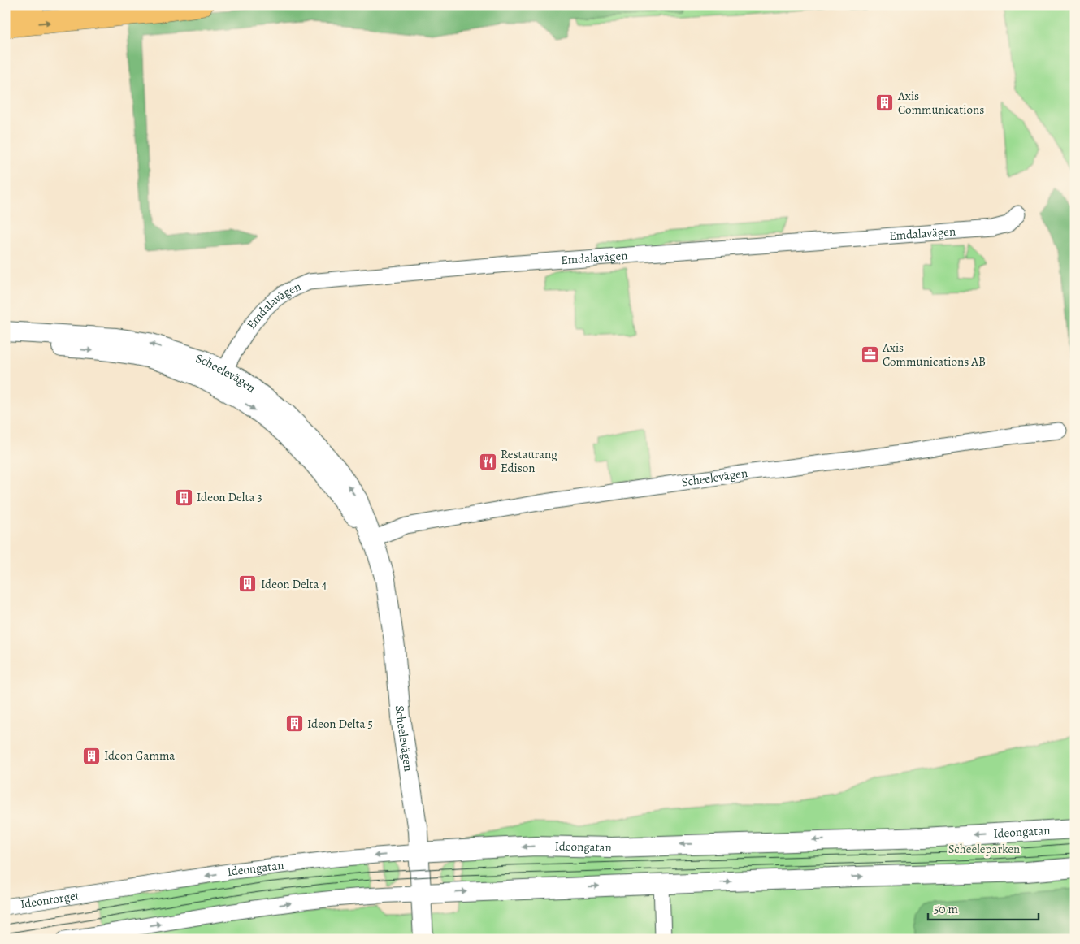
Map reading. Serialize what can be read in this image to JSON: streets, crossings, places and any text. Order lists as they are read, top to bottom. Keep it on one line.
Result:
{"streets":{"street":["Emdalavägen","Scheelevägen","Ideongatan","Ideontorget"]},"crossings":[["Emdalavägen","Scheelevägen"],["Scheelevägen","Ideongatan"],["Ideongatan","Ideontorget"]],"parks":["Scheeleparken"],"places":{"building":["Axis Communications","Ideon Delta 3","Ideon Delta 4","Ideon Delta 5","Ideon Gamma"],"office":["Axis Communications AB"],"restaurant":["Restaurang Edison"]},"scale_bar":"50 m"}
